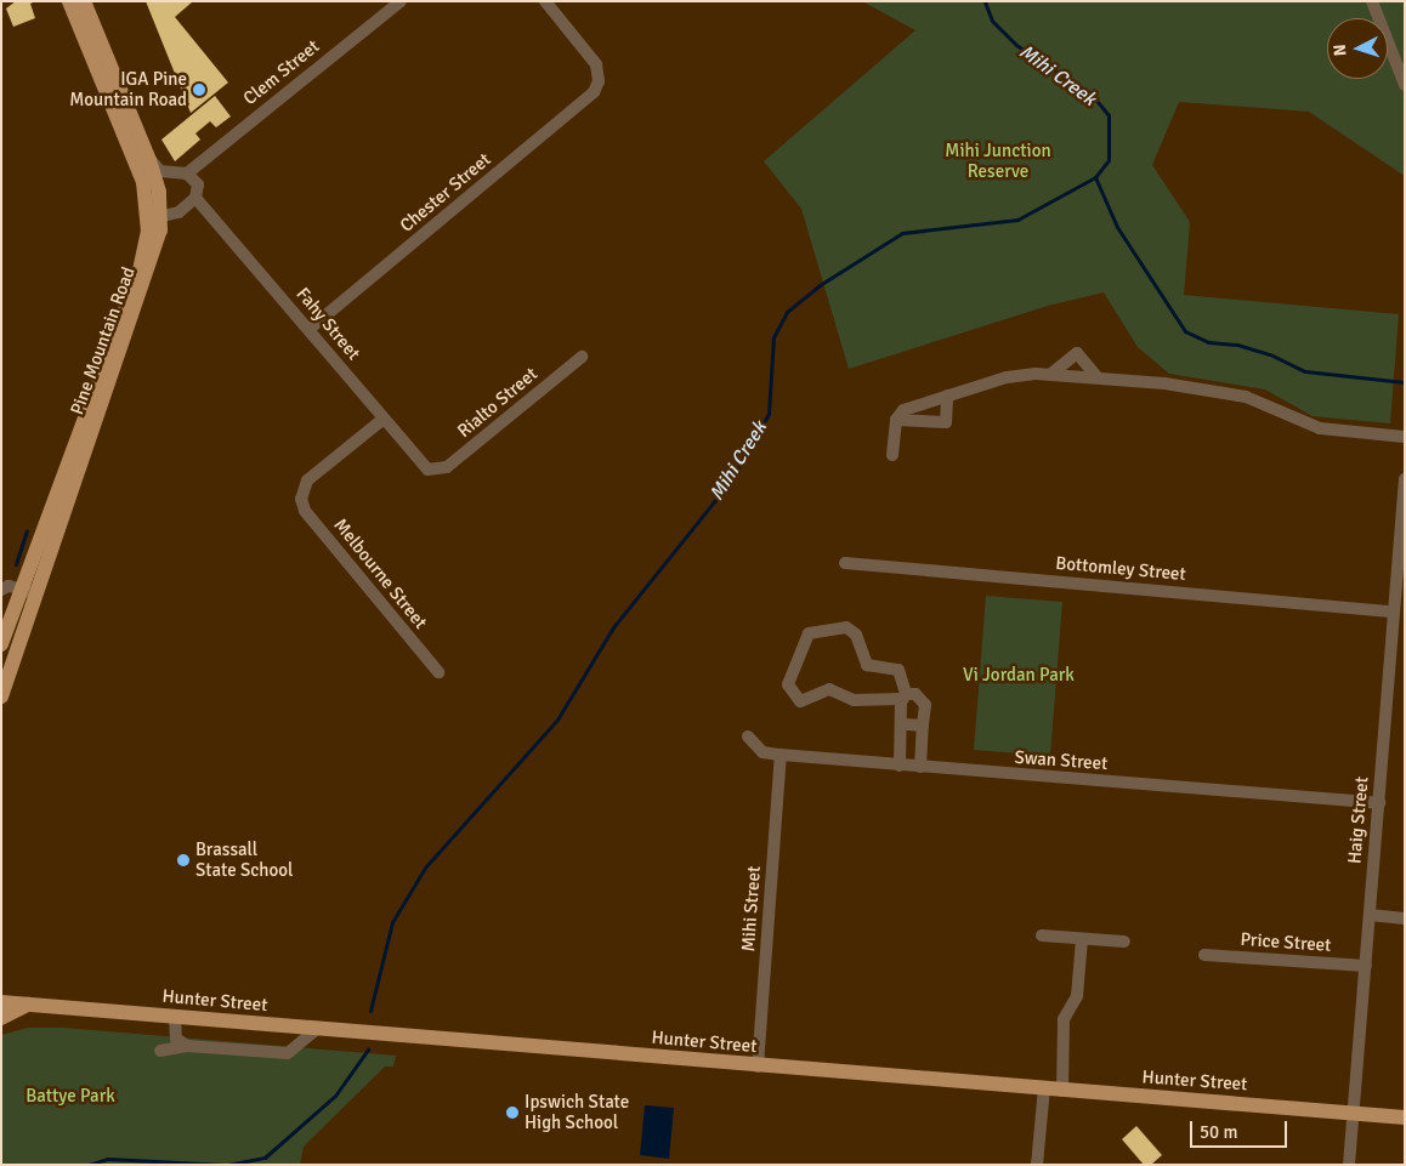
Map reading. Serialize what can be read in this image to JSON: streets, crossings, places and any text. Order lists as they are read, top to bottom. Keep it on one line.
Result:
{"streets":{"main road":["Pine Mountain Road","Hunter Street"],"street":["Clem Street","Chester Street","Fahy Street","Rialto Street","Bottomley Street","Melbourne Street","Swan Street","Haig Street","Mihi Street","Price Street"]},"crossings":[["Chester Street","Fahy Street"],["Fahy Street","Rialto Street"],["Fahy Street","Melbourne Street"],["Bottomley Street","Haig Street"],["Swan Street","Haig Street"],["Swan Street","Mihi Street"],["Haig Street","Price Street"],["Haig Street","Hunter Street"],["Mihi Street","Hunter Street"]],"water":["Mihi Creek"],"parks":["Mihi Junction Reserve","Vi Jordan Park","Battye Park"],"places":["IGA Pine Mountain Road","Brassall State School","Ipswich State High School"],"scale_bar":"50 m","north":"left"}
